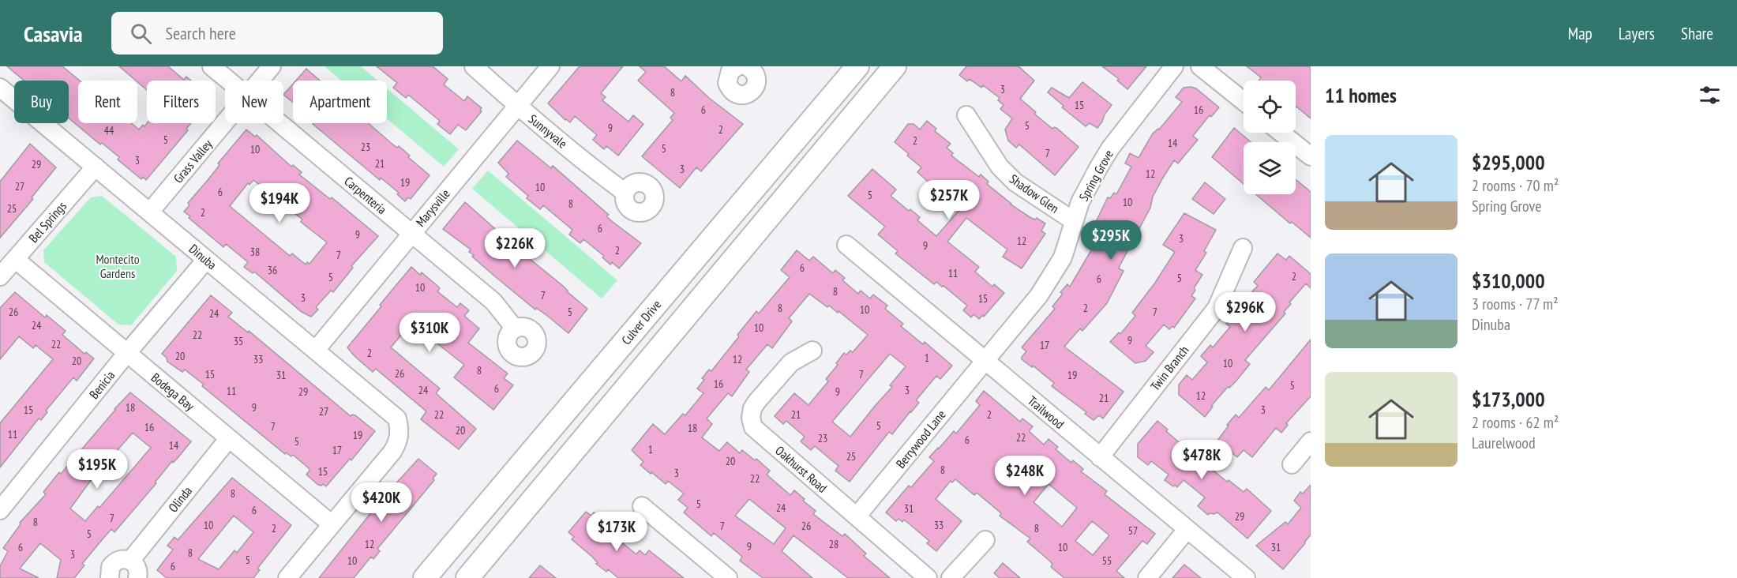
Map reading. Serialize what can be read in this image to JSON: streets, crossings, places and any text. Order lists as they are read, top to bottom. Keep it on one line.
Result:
{"streets":{"main road":["Culver Drive"],"street":["Sunnyvale","Grass Valley","Spring Grove","Shadow Glen","Carpenteria","Marysville","Bel Springs","Dinuba","Twin Branch","Benicia","Bodega Bay","Trailwood","Berrywood Lane","Oakhurst Road","Olinda"]},"crossings":[["Sunnyvale","Marysville"],["Grass Valley","Dinuba"],["Spring Grove","Shadow Glen"],["Spring Grove","Trailwood"],["Spring Grove","Berrywood Lane"],["Carpenteria","Marysville"],["Marysville","Dinuba"],["Bel Springs","Dinuba"],["Bel Springs","Bodega Bay"],["Dinuba","Benicia"],["Dinuba","Bodega Bay"],["Twin Branch","Trailwood"],["Benicia","Bodega Bay"],["Bodega Bay","Olinda"],["Trailwood","Berrywood Lane"],["Berrywood Lane","Oakhurst Road"]],"parks":["Montecito Gardens"],"house_numbers":["3","8","15","6","16","5","9","2","44","5","2","14","23","5","10","7","3","21","29","3","12","19","27","10","6","5","10","8","25","2","6","9","3","12","9","2","38","7","6","36","11","2","5","5","6","10","8","7","3","15","8","2","10","26","5","7","24","24","10","22","9","35","22","17","2","20","1","33","12","20","10","8","26","15","7","31","19","16","5","6","24","3","11","29","9","12","21","18","9","15","3","27","22","21","2","5","7","16","18","20","11","19","22","23","6","5","14","1","17","25","20","8","15","3","22","8","5","24","31","6","29","7","8","10","33","7","26","2","8","57","5","12","28","9","6","10","31","8","3","5","10","55","6"],"page":{"header":"Casavia","search":"Search here","nav":["Map","Layers","Share"],"heading":"11 homes","chip":["Buy","Rent","Filters","New","Apartment"],"list":[{"name":"$295,000","note":"2 rooms · 70 m² · Spring Grove"},{"name":"$310,000","note":"3 rooms · 77 m² · Dinuba"},{"name":"$173,000","note":"2 rooms · 62 m² · Laurelwood"}],"price":["$257K","$194K","$295K","$226K","$296K","$310K","$478K","$195K","$248K","$420K","$173K"]}}
